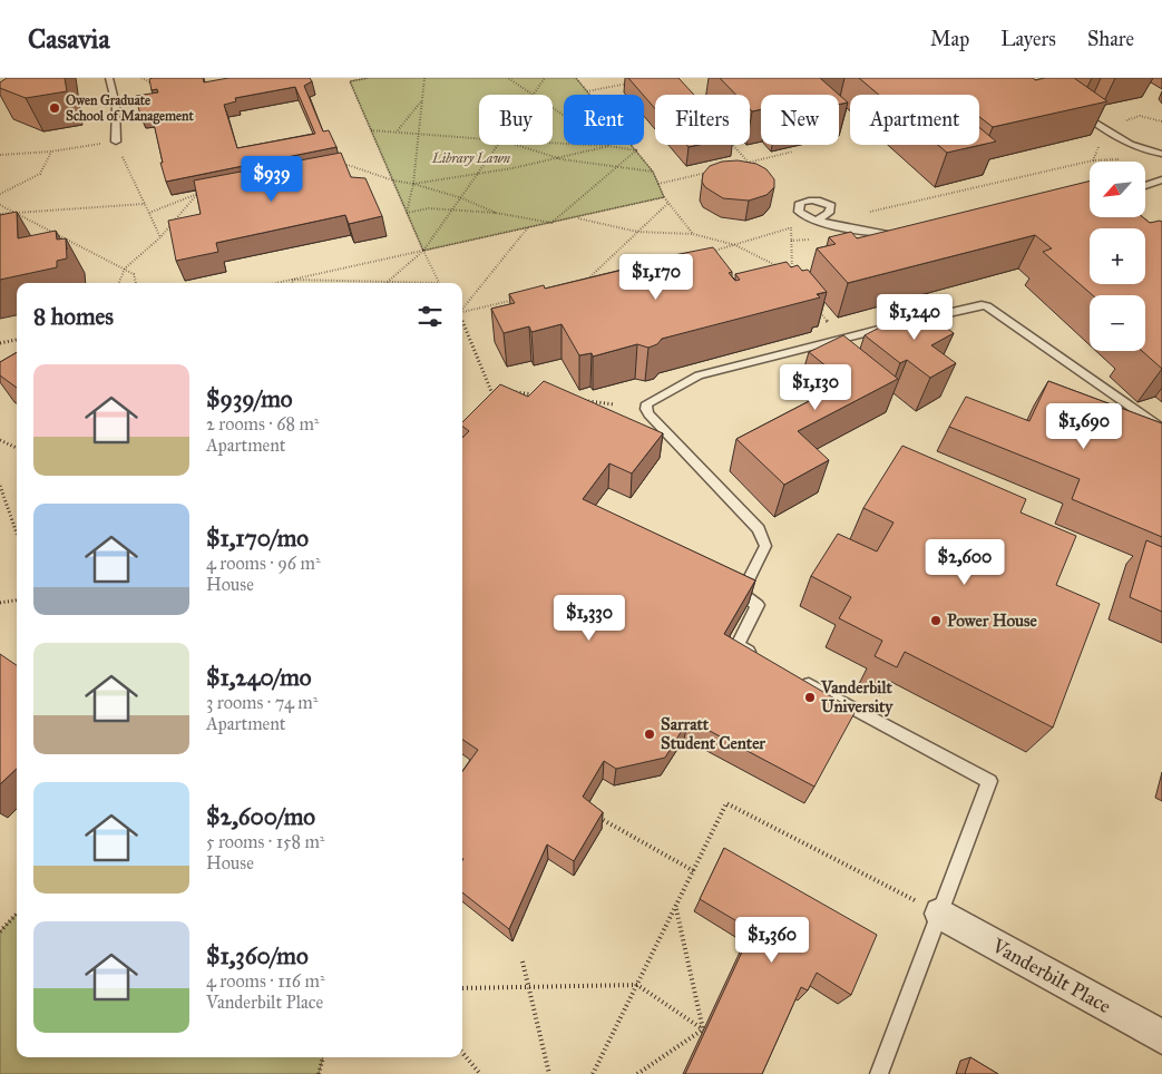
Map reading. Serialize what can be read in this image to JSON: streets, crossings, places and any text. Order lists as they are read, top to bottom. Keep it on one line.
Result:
{"streets":{"street":["Vanderbilt Place"]},"parks":["Library Lawn"],"places":["Owen Graduate School of Management","Power House","Vanderbilt University","Sarratt Student Center"],"north":"bottom left","page":{"header":"Casavia","nav":["Map","Layers","Share"],"chip":["Buy","Rent","Filters","New","Apartment"],"price":["$939","$1,170","$1,240","$1,130","$1,690","$2,600","$1,330","$1,360"],"map_buttons":["+","−"],"heading":"8 homes","list":[{"name":"$939/mo","note":"2 rooms · 68 m² · Apartment"},{"name":"$1,170/mo","note":"4 rooms · 96 m² · House"},{"name":"$1,240/mo","note":"3 rooms · 74 m² · Apartment"},{"name":"$2,600/mo","note":"5 rooms · 158 m² · House"},{"name":"$1,360/mo","note":"4 rooms · 116 m² · Vanderbilt Place"}]}}
